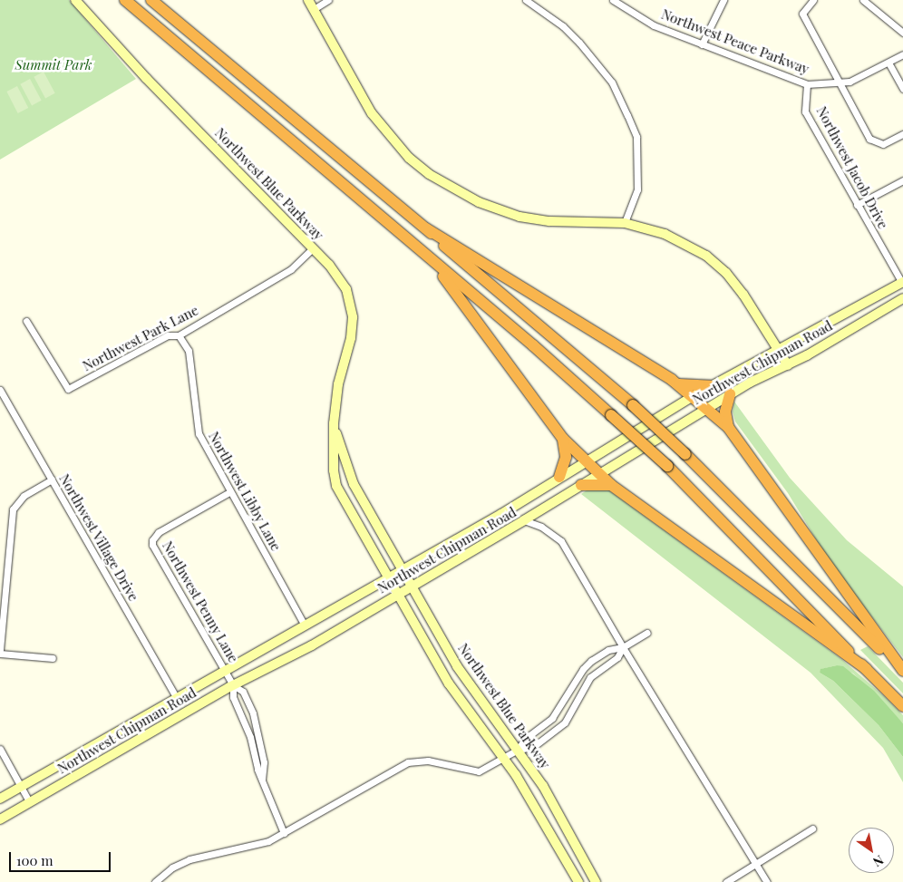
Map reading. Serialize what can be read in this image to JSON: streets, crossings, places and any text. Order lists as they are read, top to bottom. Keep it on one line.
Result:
{"streets":{"street":["Northwest Peace Parkway","Northwest Jacob Drive","Northwest Blue Parkway","Northwest Park Lane","Northwest Chipman Road","Northwest Libby Lane","Northwest Village Drive","Northwest Penny Lane"]},"crossings":[["Northwest Peace Parkway","Northwest Jacob Drive"],["Northwest Jacob Drive","Northwest Chipman Road"],["Northwest Blue Parkway","Northwest Park Lane"],["Northwest Blue Parkway","Northwest Chipman Road"],["Northwest Park Lane","Northwest Libby Lane"],["Northwest Chipman Road","Northwest Libby Lane"],["Northwest Chipman Road","Northwest Village Drive"],["Northwest Chipman Road","Northwest Penny Lane"],["Northwest Libby Lane","Northwest Penny Lane"]],"parks":["Summit Park"],"scale_bar":"100 m","north":"bottom right"}
